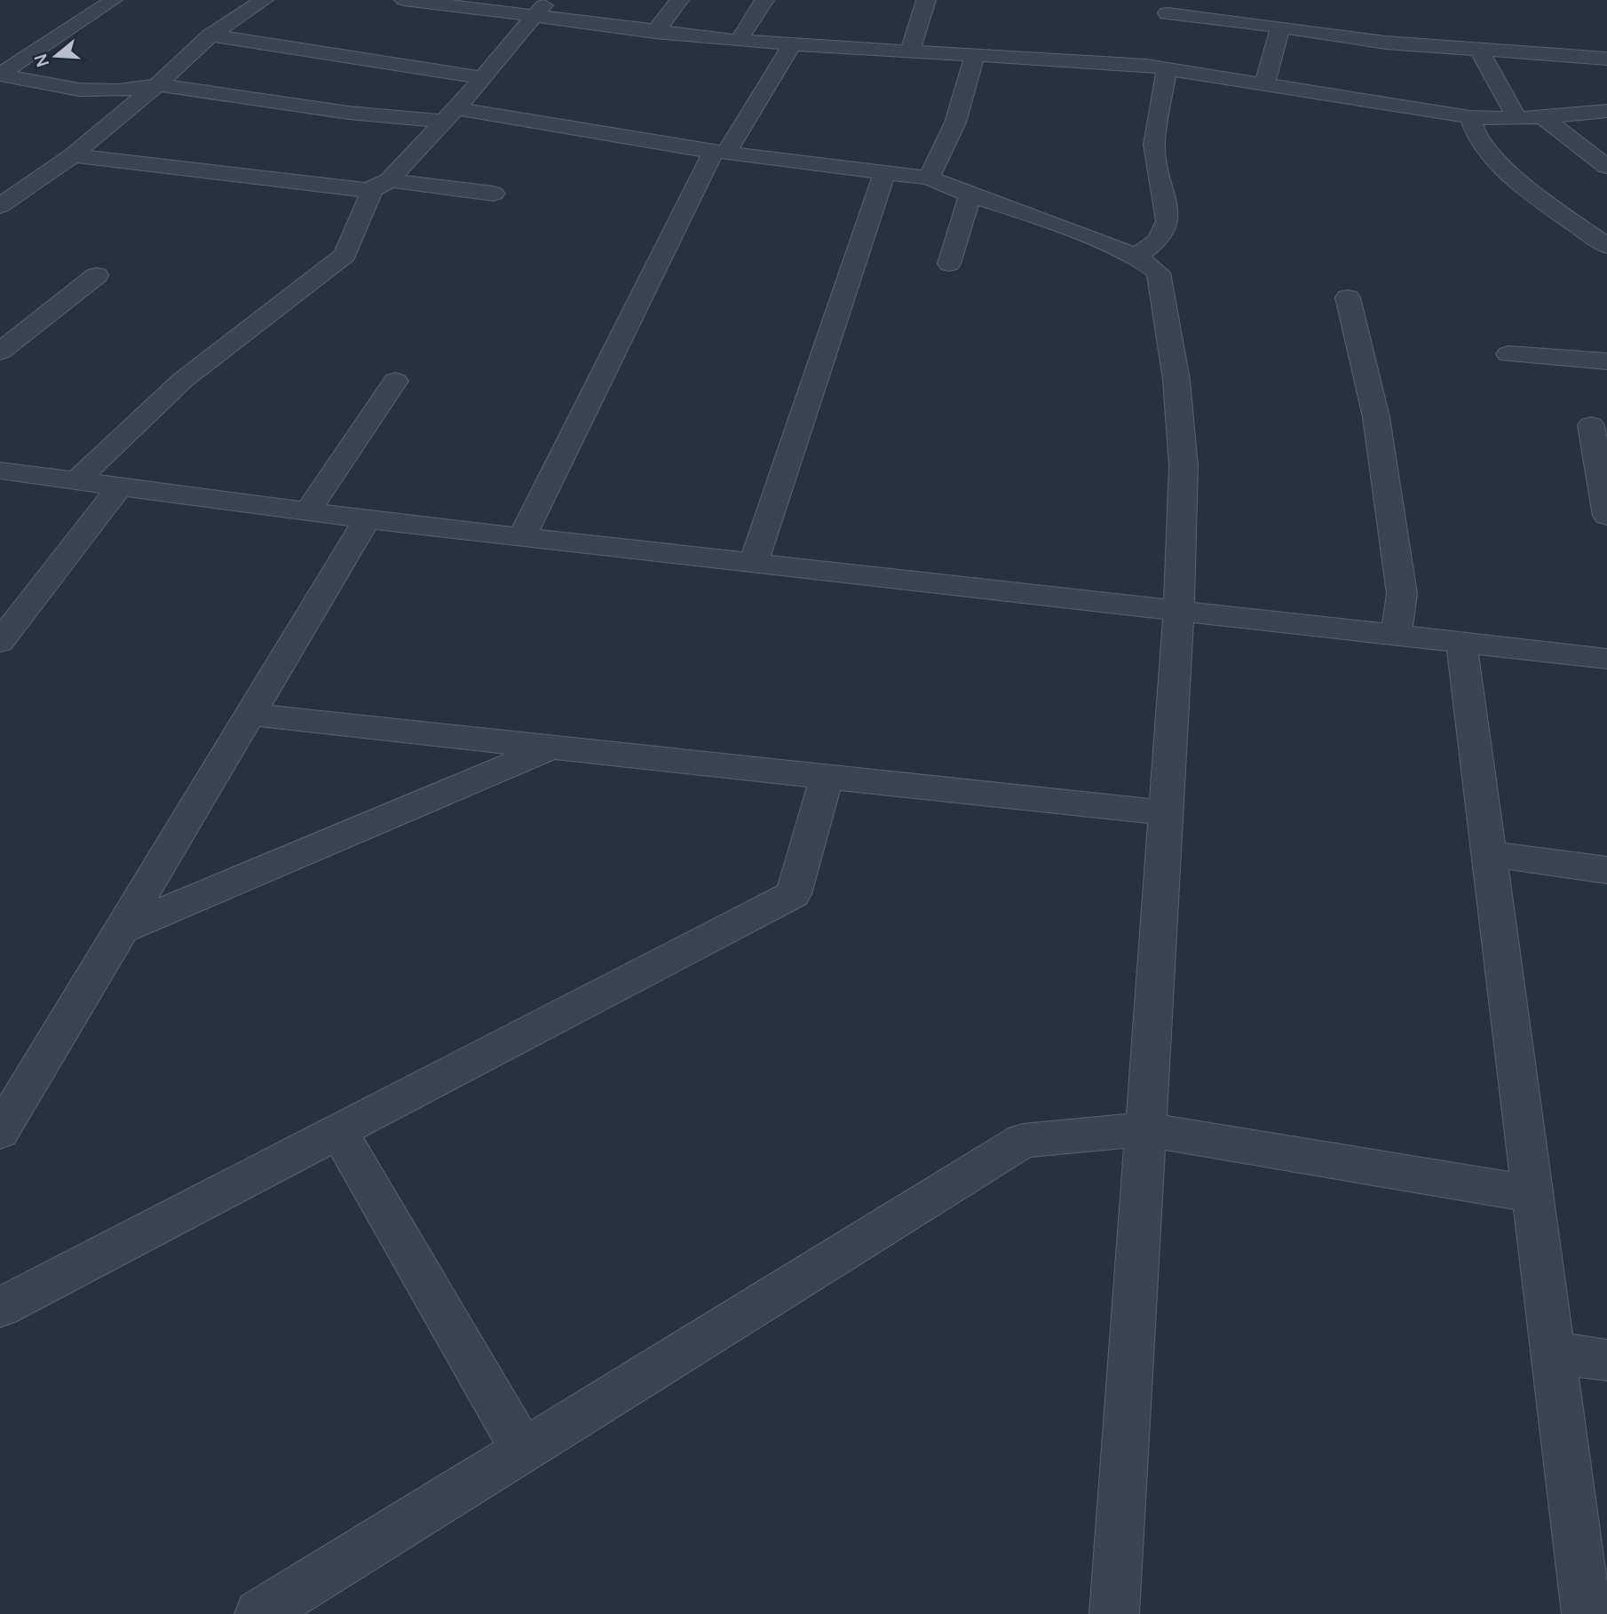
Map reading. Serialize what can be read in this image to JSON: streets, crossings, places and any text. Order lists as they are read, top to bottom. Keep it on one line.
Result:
{"north":"left"}
